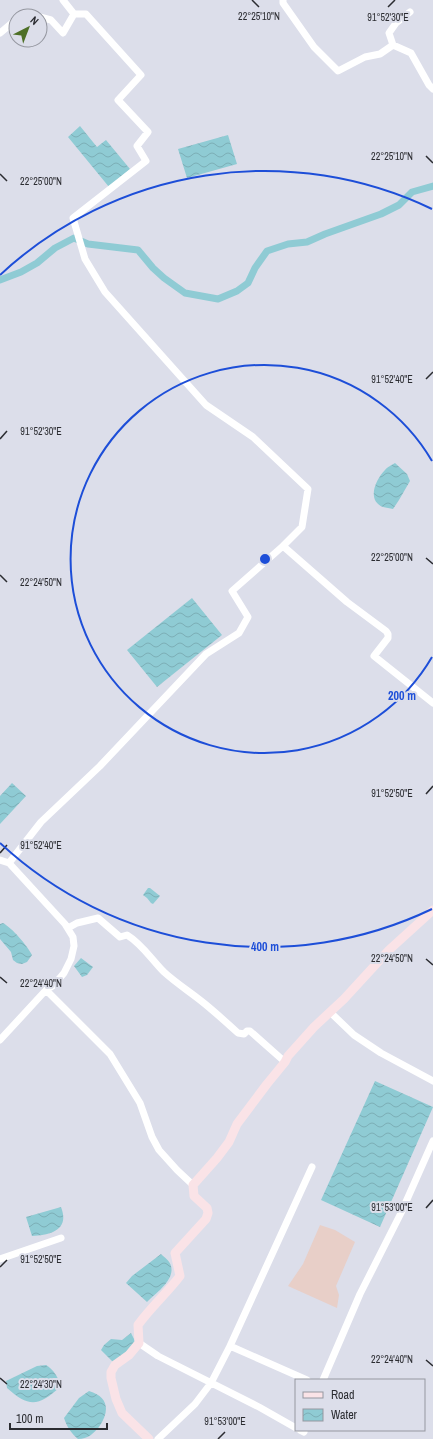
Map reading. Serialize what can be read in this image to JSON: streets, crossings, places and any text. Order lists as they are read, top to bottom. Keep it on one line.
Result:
{"legend":["Road","Water"],"scale_bar":"100 m","north":"top right","coordinates":["22°25'10\"N","91°52'30\"E","22°25'00\"N","91°52'40\"E","22°24'50\"N","91°52'50\"E","22°24'40\"N","91°53'00\"E","22°24'30\"N"],"rings":["200 m","400 m"]}
